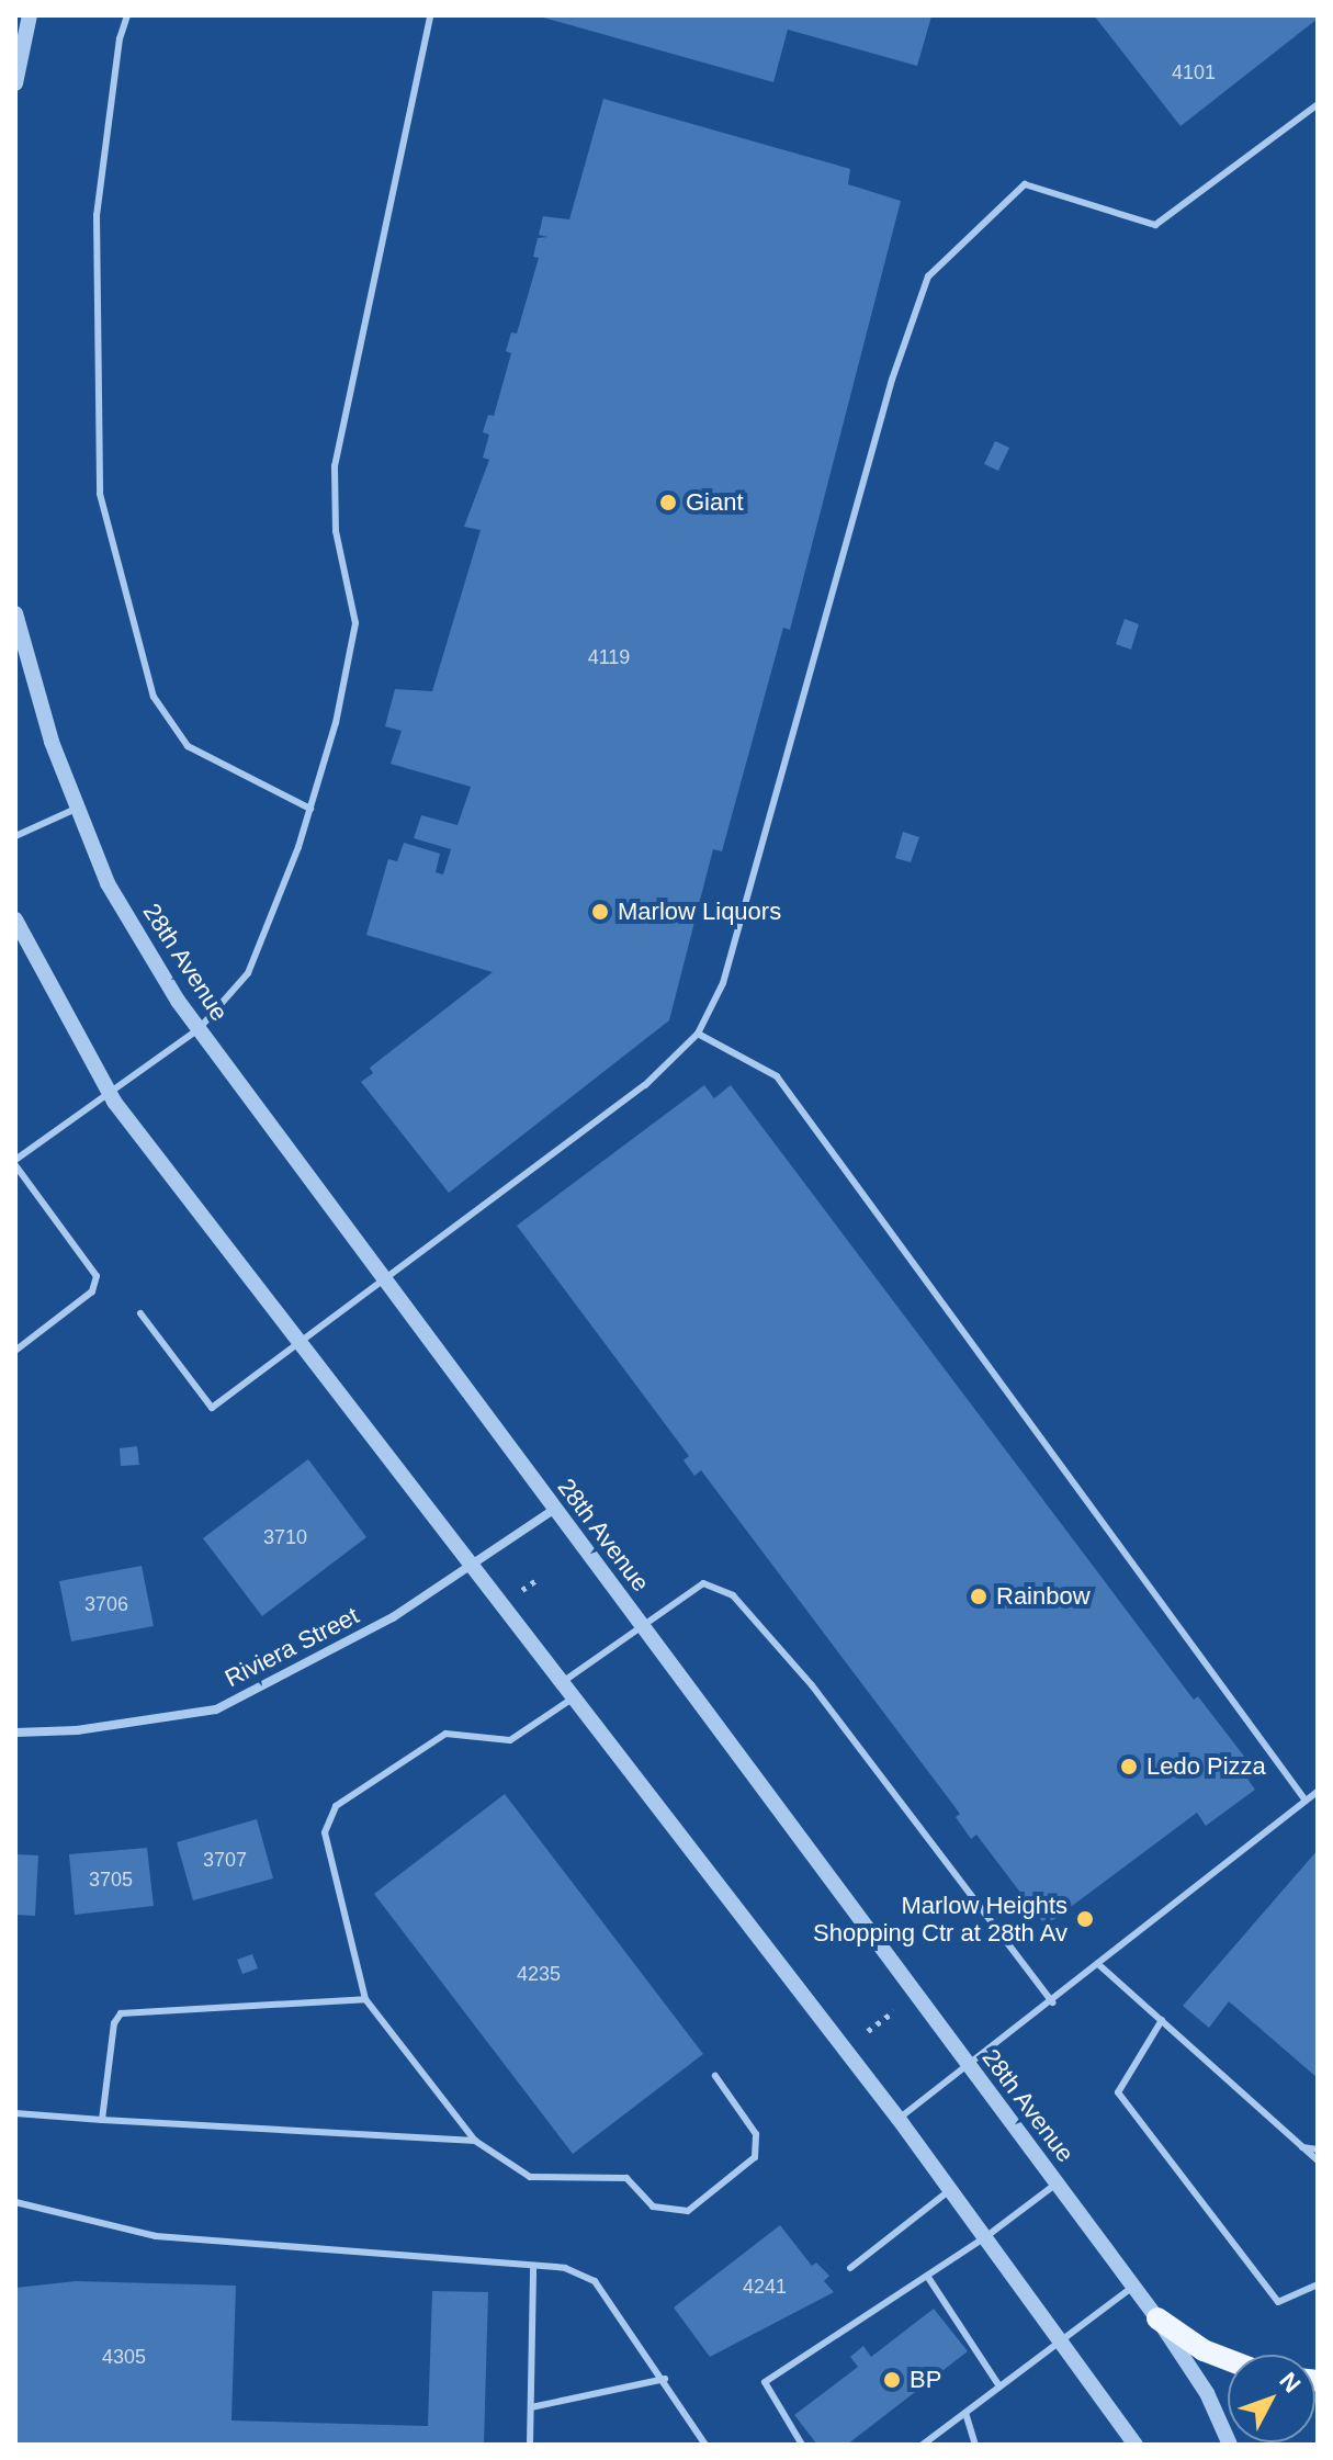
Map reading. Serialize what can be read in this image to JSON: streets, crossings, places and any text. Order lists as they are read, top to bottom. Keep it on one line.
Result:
{"streets":{"street":["28th Avenue","Riviera Street"]},"crossings":[["28th Avenue","Riviera Street"]],"places":["Giant","Marlow Liquors","Rainbow","Ledo Pizza","Marlow Heights Shopping Ctr at 28th Av","BP"],"house_numbers":["4101","4119","3710","3706","3707","3705","4235","4241","4305"],"north":"top right"}
